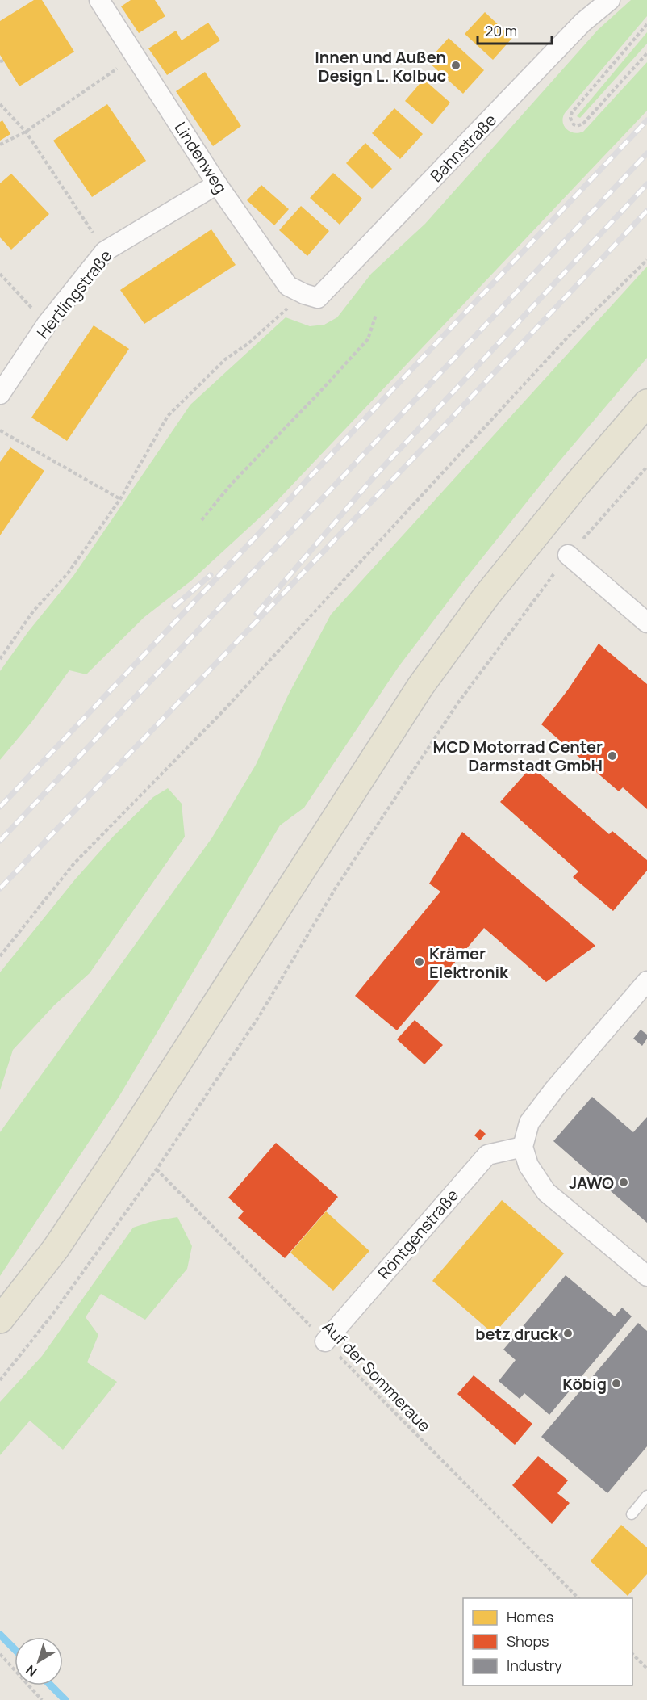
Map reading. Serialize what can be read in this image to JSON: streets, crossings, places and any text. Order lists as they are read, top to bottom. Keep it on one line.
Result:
{"streets":{"street":["Bahnstraße","Lindenweg","Hertlingstraße","Röntgenstraße"],"path":["Auf der Sommeraue"]},"crossings":[["Bahnstraße","Lindenweg"],["Lindenweg","Hertlingstraße"],["Röntgenstraße","Auf der Sommeraue"]],"places":["Innen und Außen Design L. Kolbuc","MCD Motorrad Center Darmstadt GmbH","Krämer Elektronik","JAWO","betz druck","Köbig"],"legend":["Homes","Shops","Industry"],"scale_bar":"20 m","north":"bottom left"}
